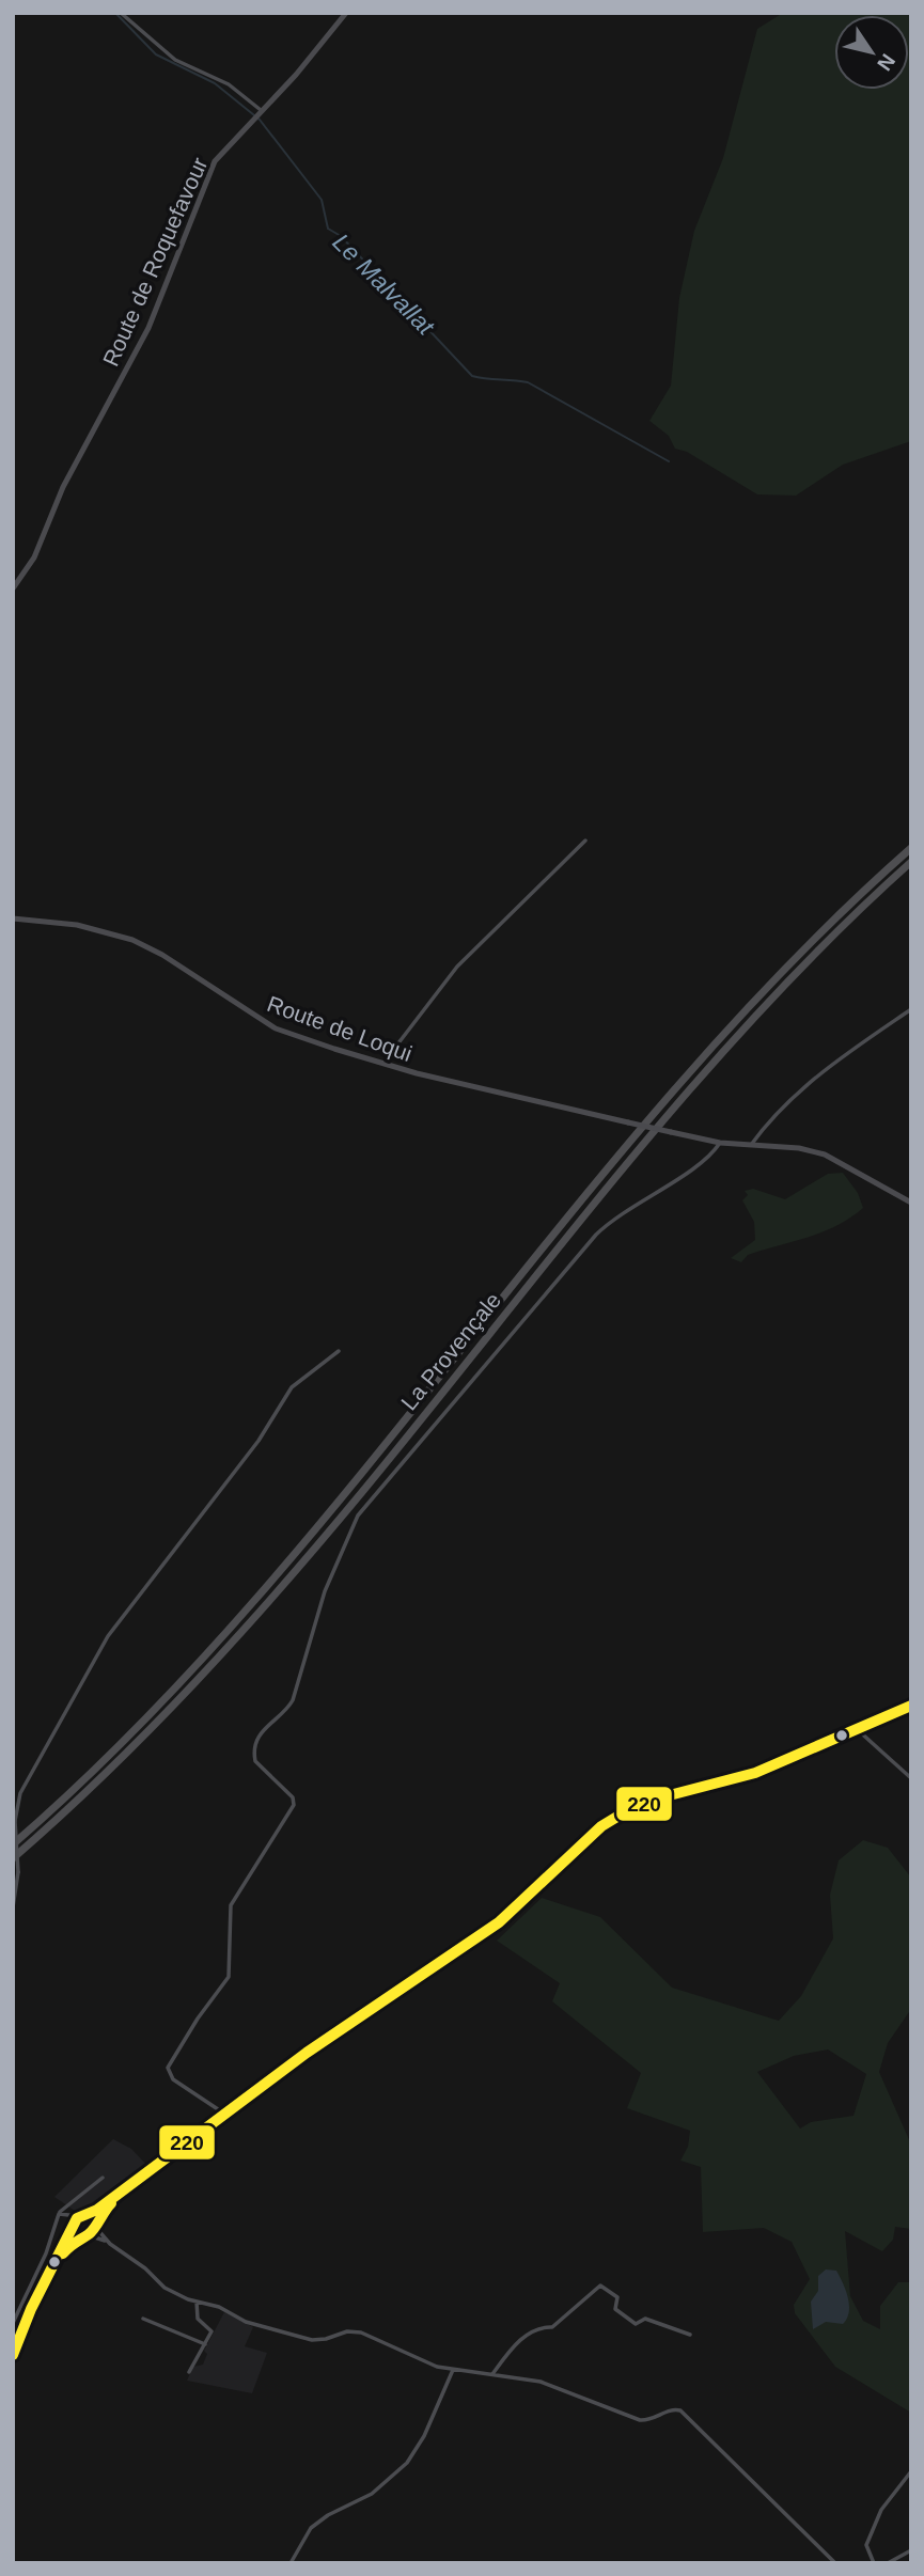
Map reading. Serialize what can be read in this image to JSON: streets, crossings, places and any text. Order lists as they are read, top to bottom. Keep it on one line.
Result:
{"streets":{"highway":["La Provençale"],"street":["Route de Roquefavour","Route de Loqui"]},"water":["Le Malvallat"],"lines":["transit line 220"],"north":"bottom right"}
